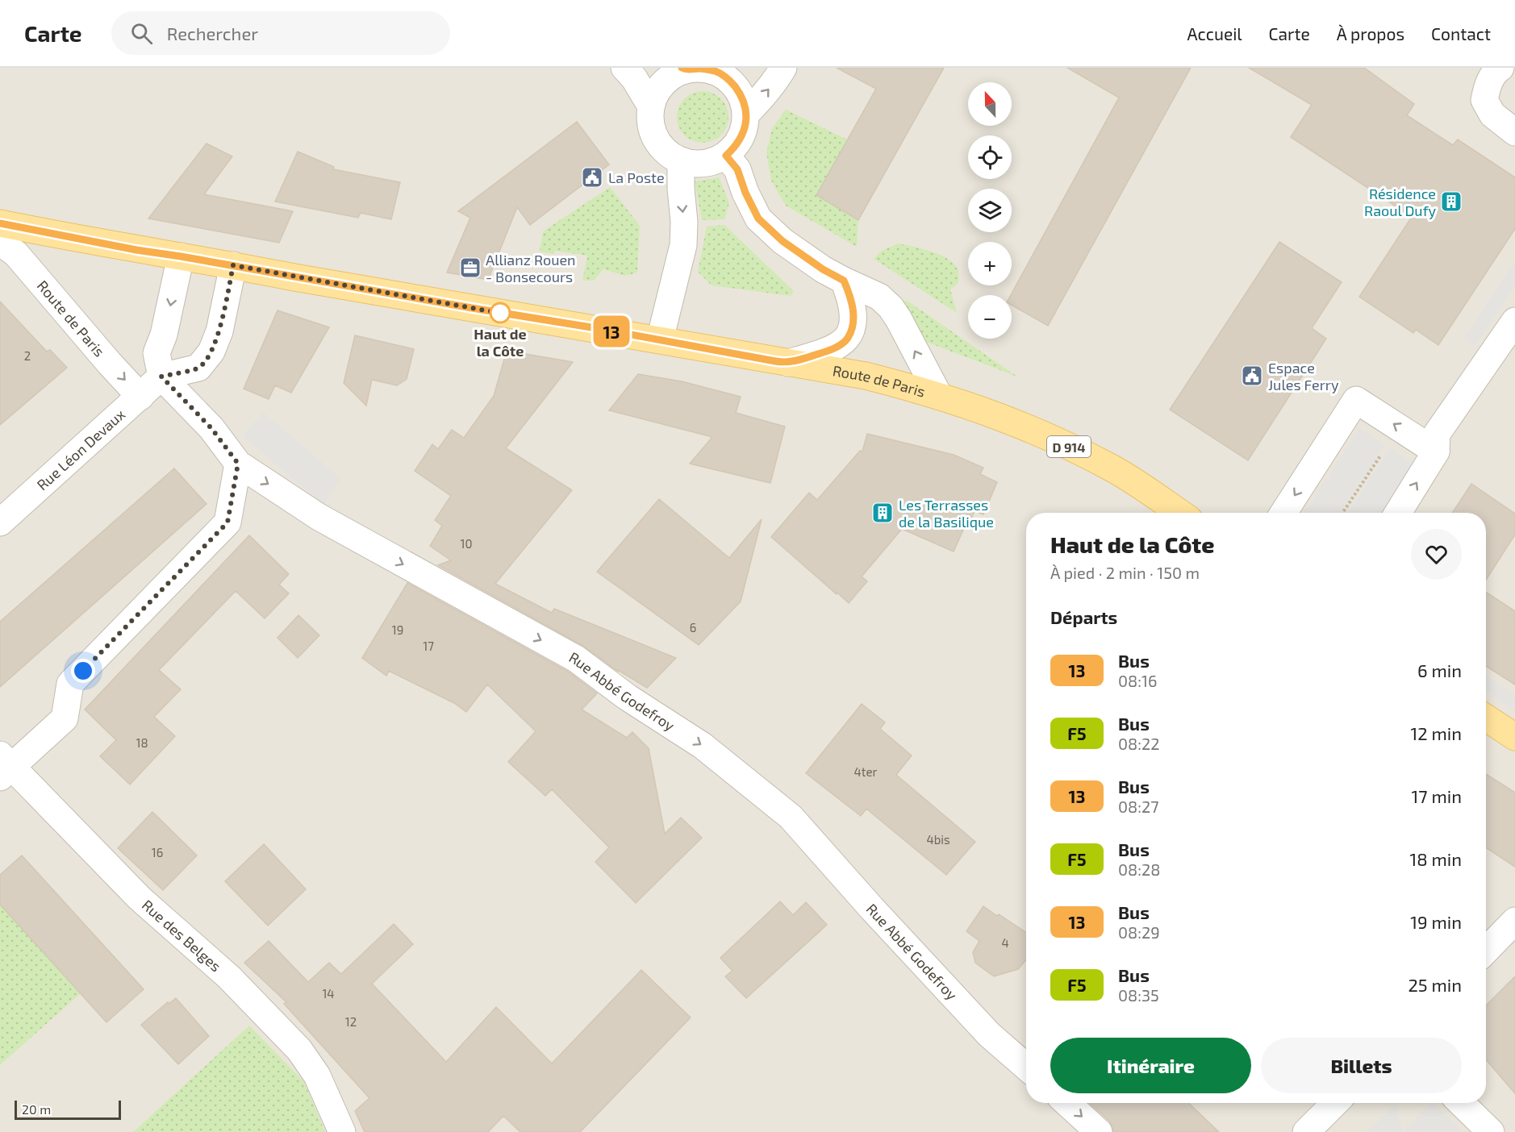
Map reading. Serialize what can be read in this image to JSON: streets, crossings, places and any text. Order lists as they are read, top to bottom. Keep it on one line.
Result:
{"streets":{"main road":["Route de Paris","D 914"],"street":["Rue Léon Devaux","Rue Abbé Godefroy","Rue des Belges"]},"crossings":[["Route de Paris","Rue Léon Devaux"],["Rue Léon Devaux","Rue Abbé Godefroy"]],"one_way":["Rue Abbé Godefroy"],"places":{"public building":["La Poste","Espace Jules Ferry"],"building":["Résidence Raoul Dufy","Les Terrasses de la Basilique"],"office":["Allianz Rouen - Bonsecours"],"other":["Haut de la Côte"]},"lines":["bus line 13"],"house_numbers":["2","10","6","19","17","18","4ter","4bis","16","4","14","12"],"scale_bar":"20 m","north":"top","page":{"header":"Carte","search":"Rechercher","nav":["Accueil","Carte","À propos","Contact"],"on_map":"13","map_buttons":["+","−"],"heading":[["Haut de la Côte","À pied · 2 min · 150 m"],"Départs"],"list":[{"mark":"13","name":"Bus","note":"08:16","value":"6 min"},{"mark":"F5","name":"Bus","note":"08:22","value":"12 min"},{"mark":"13","name":"Bus","note":"08:27","value":"17 min"},{"mark":"F5","name":"Bus","note":"08:28","value":"18 min"},{"mark":"13","name":"Bus","note":"08:29","value":"19 min"},{"mark":"F5","name":"Bus","note":"08:35","value":"25 min"}],"buttons":["Itinéraire","Billets"],"scale":"20 m"}}
